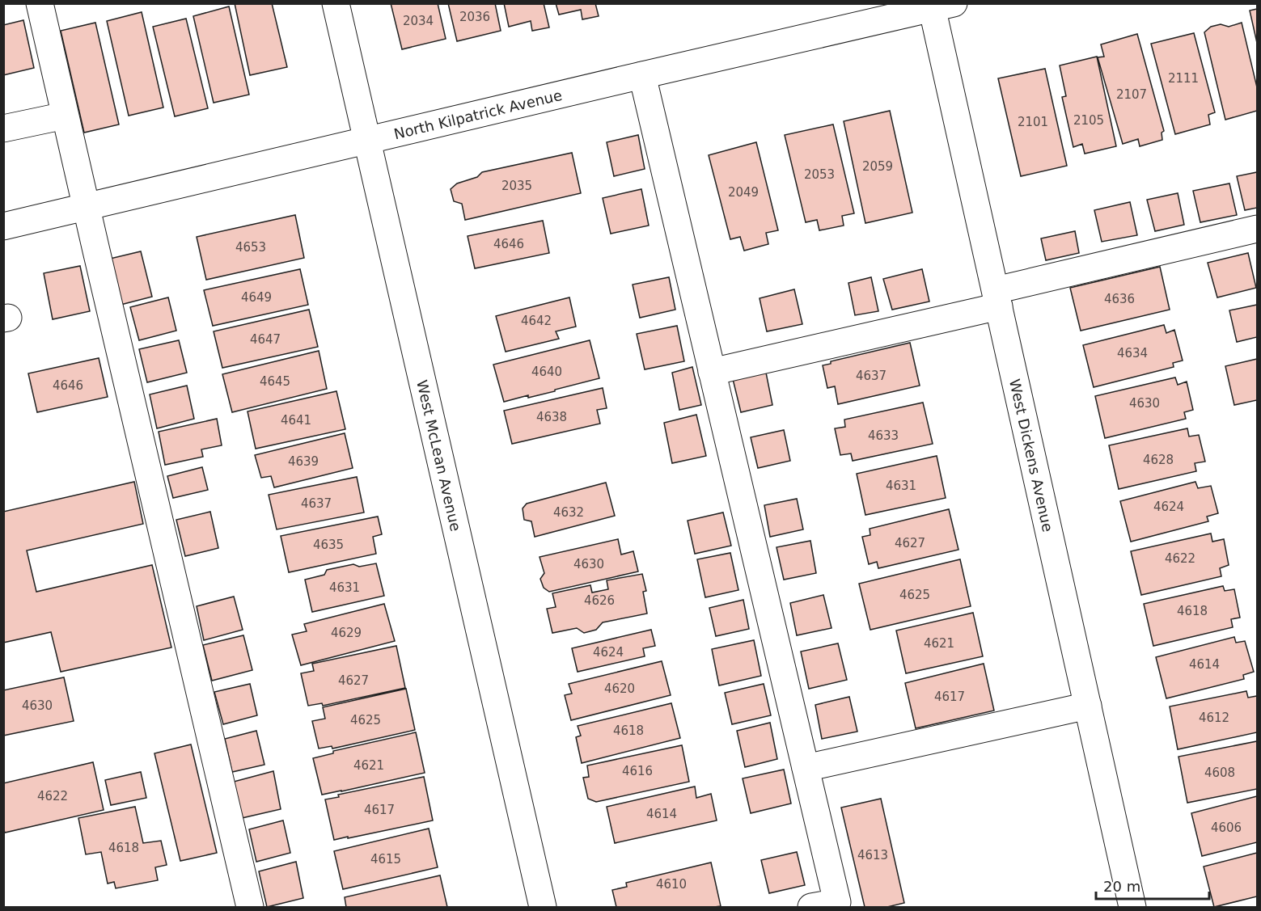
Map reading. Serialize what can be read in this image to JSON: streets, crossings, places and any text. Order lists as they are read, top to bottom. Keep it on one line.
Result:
{"streets":{"street":["North Kilpatrick Avenue","West Dickens Avenue","West McLean Avenue"]},"crossings":[["North Kilpatrick Avenue","West Dickens Avenue"],["North Kilpatrick Avenue","West McLean Avenue"]],"house_numbers":["2036","2034","2111","2107","2105","2101","2059","2053","2035","2049","4646","4653","4649","4636","4642","4647","4634","4640","4637","4645","4646","4630","4638","4641","4633","4628","4639","4631","4637","4624","4632","4627","4635","4622","4630","4631","4625","4626","4618","4629","4621","4624","4614","4627","4620","4617","4630","4612","4625","4618","4621","4616","4608","4622","4617","4614","4606","4618","4613","4615","4610"],"scale_bar":"20 m"}
